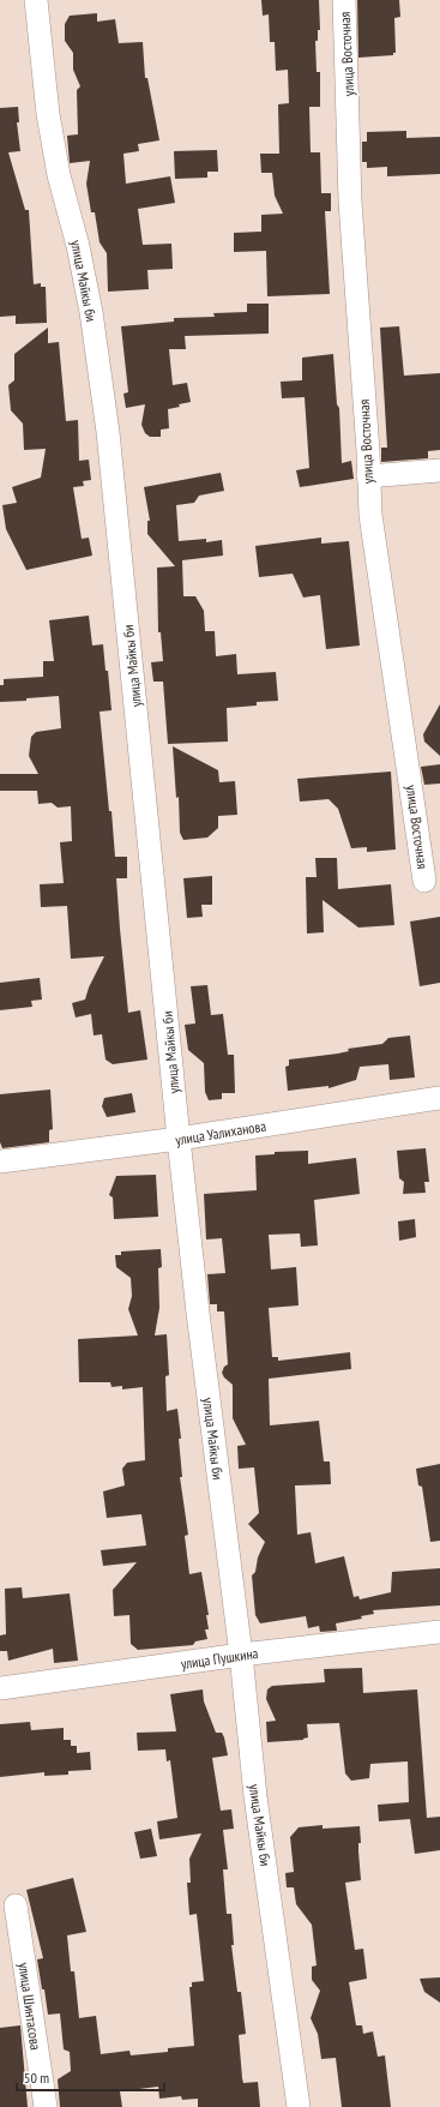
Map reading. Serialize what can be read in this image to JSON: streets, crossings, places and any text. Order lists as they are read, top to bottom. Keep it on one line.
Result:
{"streets":{"street":["улица Восточная","улица Майкы би","улица Уалиханова","улица Пушкина","улица Шинтасова"]},"crossings":[["улица Майкы би","улица Уалиханова"],["улица Майкы би","улица Пушкина"]],"scale_bar":"50 m"}
